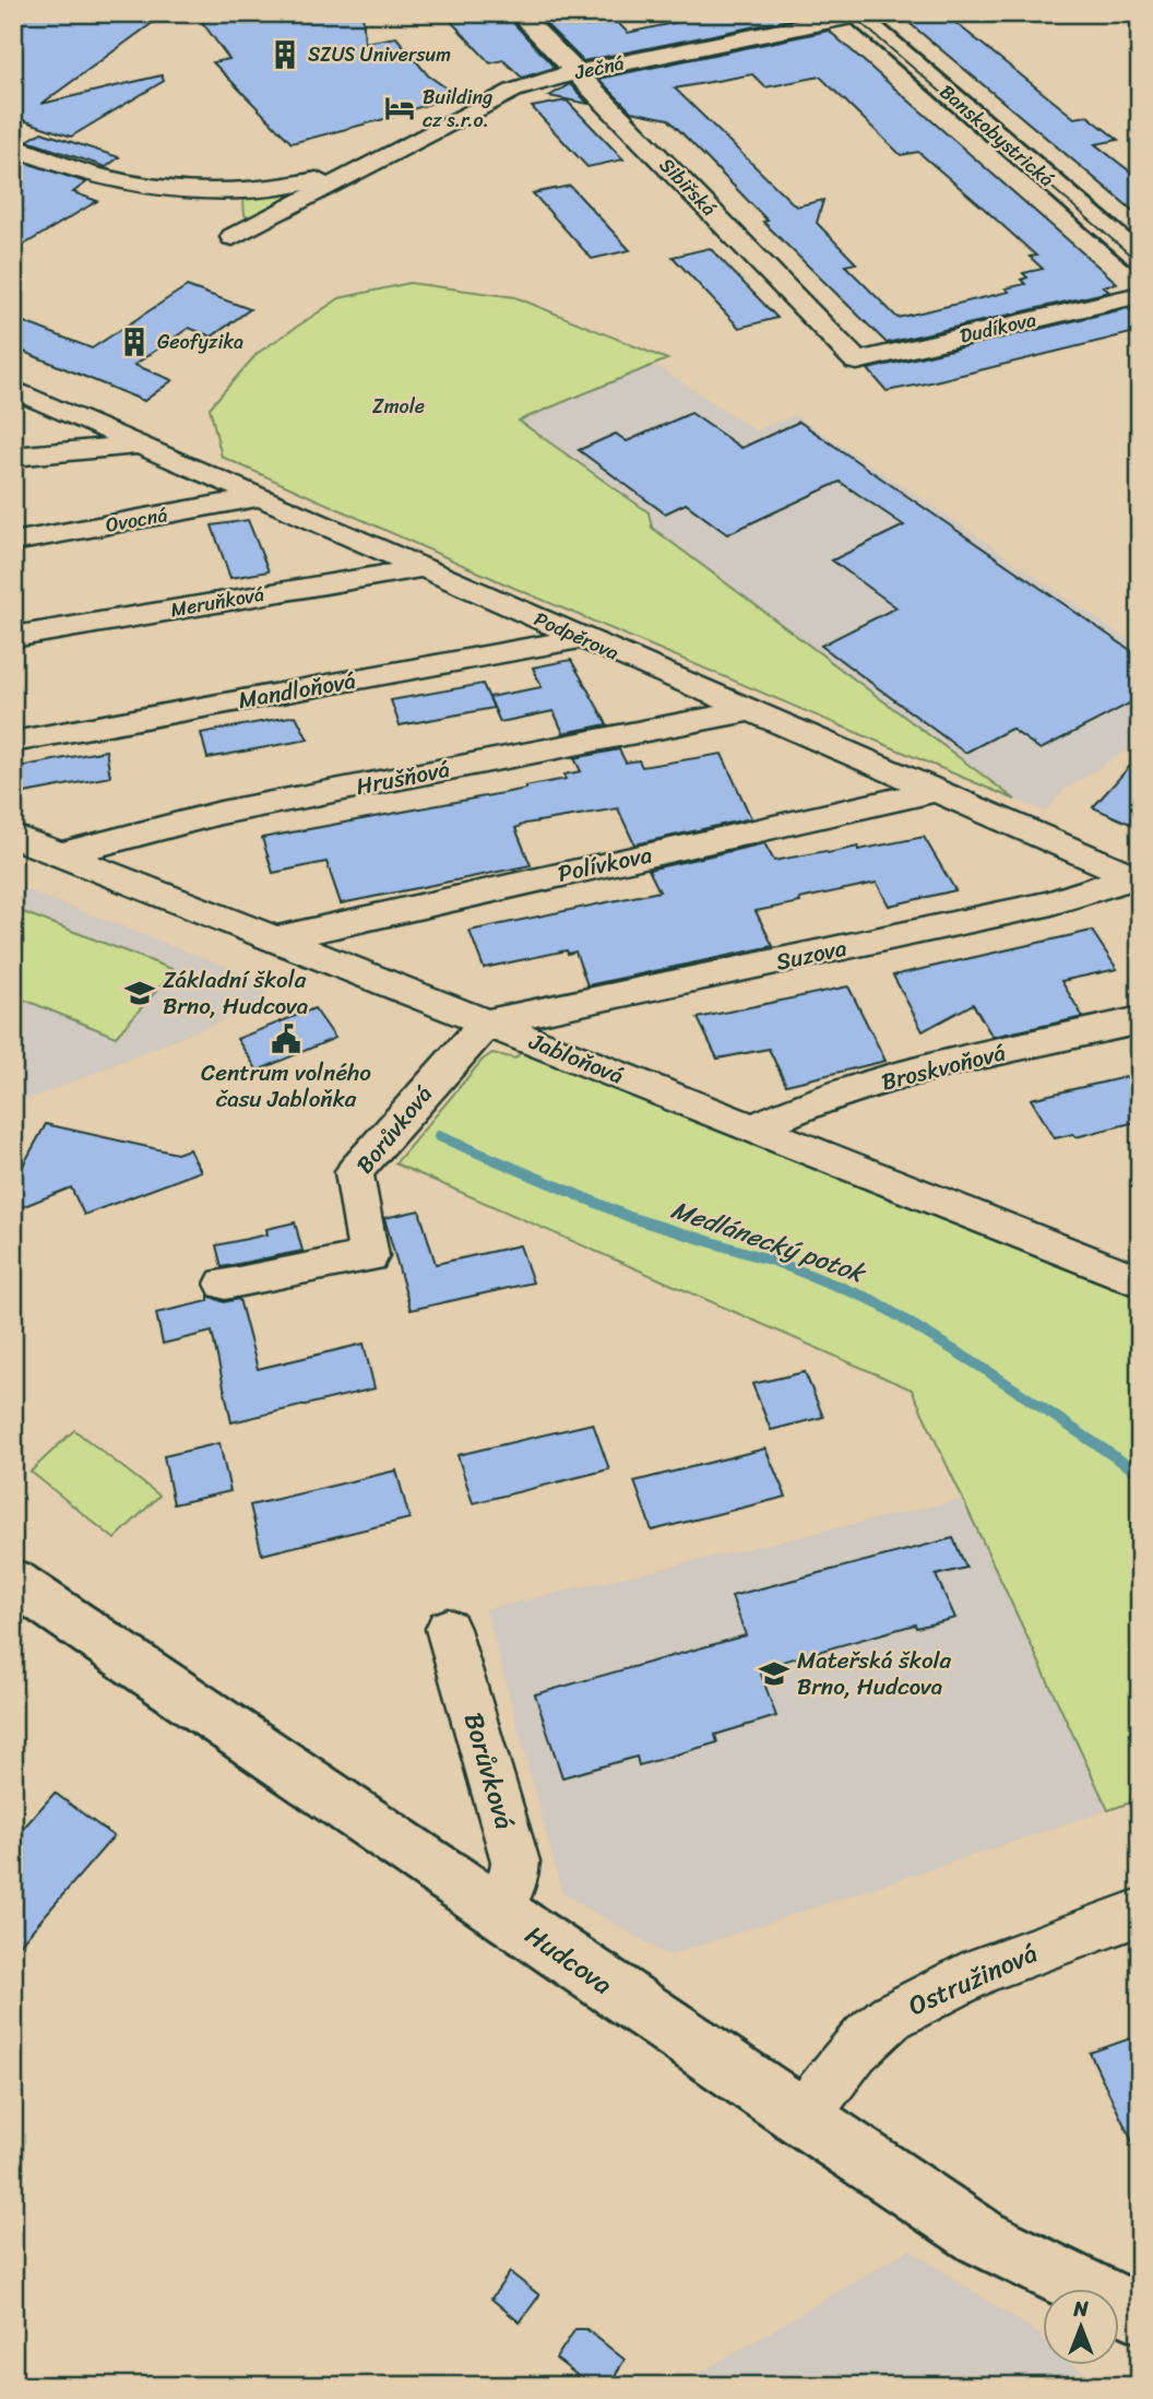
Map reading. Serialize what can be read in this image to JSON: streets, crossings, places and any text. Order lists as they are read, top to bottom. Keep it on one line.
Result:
{"streets":{"street":["Ječná","Banskobystrická","Sibiřská","Dudíkova","Ovocná","Meruňková","Podpěrova","Mandloňová","Hrušňová","Polívkova","Suzova","Jabloňová","Broskvoňová","Borůvková","Hudcova","Ostružinová"]},"crossings":[["Ječná","Banskobystrická"],["Ječná","Sibiřská"],["Sibiřská","Dudíkova"],["Ovocná","Podpěrova"],["Meruňková","Podpěrova"],["Podpěrova","Mandloňová"],["Podpěrova","Hrušňová"],["Podpěrova","Polívkova"],["Podpěrova","Suzova"],["Hrušňová","Jabloňová"],["Polívkova","Jabloňová"],["Suzova","Jabloňová"],["Suzova","Borůvková"],["Jabloňová","Broskvoňová"],["Jabloňová","Borůvková"],["Borůvková","Hudcova"],["Hudcova","Ostružinová"]],"water":["Medlánecký potok"],"parks":["Zmole"],"places":{"building":["SZUS Universum","Geofyzika"],"hotel":["Building cz s.r.o."],"school or university":["Základní škola Brno, Hudcova","Mateřská škola Brno, Hudcova"],"public building":["Centrum volného času Jabloňka"]},"north":"top"}
